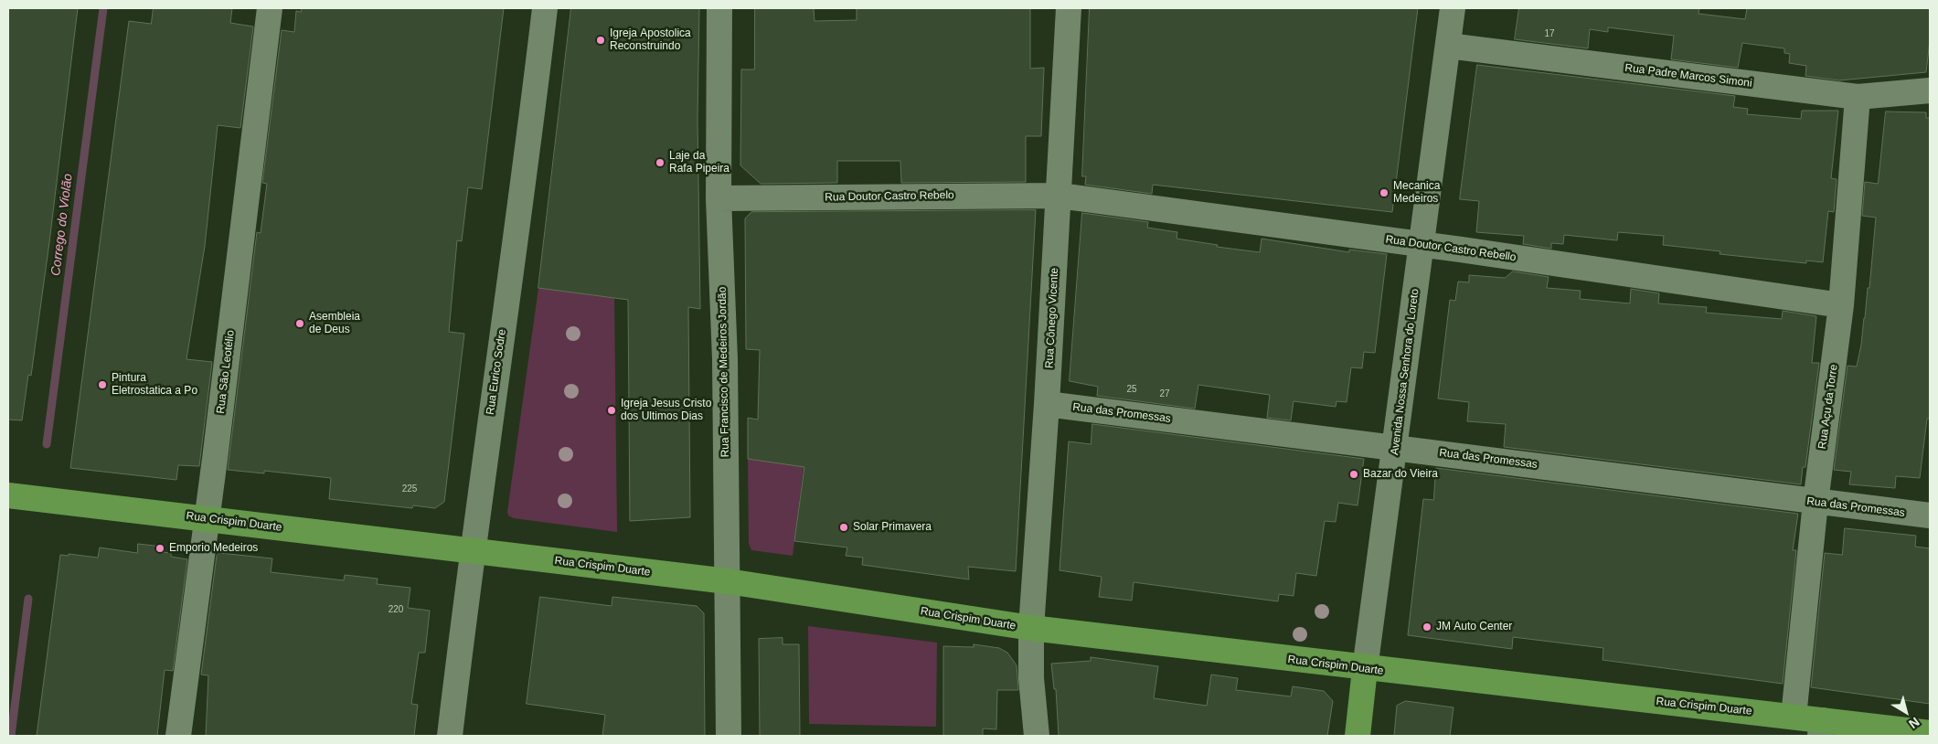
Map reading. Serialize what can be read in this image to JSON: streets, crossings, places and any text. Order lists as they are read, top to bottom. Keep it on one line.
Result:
{"streets":{"main road":["Avenida Nossa Senhora do Loreto","Rua Crispim Duarte"],"street":["Rua Padre Marcos Simoni","Rua Doutor Castro Rebelo","Rua Doutor Castro Rebello","Rua Cônego Vicente","Rua São Leotélio","Rua Eurico Sodre","Rua Francisco de Medeiros Jordão","Rua Açu da Torre","Rua das Promessas"]},"crossings":[["Rua Padre Marcos Simoni","Avenida Nossa Senhora do Loreto"],["Rua Padre Marcos Simoni","Rua Açu da Torre"],["Rua Doutor Castro Rebelo","Rua Doutor Castro Rebello"],["Rua Doutor Castro Rebelo","Rua Cônego Vicente"],["Rua Doutor Castro Rebelo","Rua Francisco de Medeiros Jordão"],["Rua Doutor Castro Rebello","Rua Cônego Vicente"],["Rua Doutor Castro Rebello","Avenida Nossa Senhora do Loreto"],["Rua Doutor Castro Rebello","Rua Açu da Torre"],["Rua Cônego Vicente","Rua das Promessas"],["Rua Cônego Vicente","Rua Crispim Duarte"],["Rua São Leotélio","Rua Crispim Duarte"],["Rua Eurico Sodre","Rua Crispim Duarte"],["Rua Francisco de Medeiros Jordão","Rua Crispim Duarte"],["Avenida Nossa Senhora do Loreto","Rua das Promessas"],["Avenida Nossa Senhora do Loreto","Rua Crispim Duarte"],["Rua Açu da Torre","Rua das Promessas"],["Rua Açu da Torre","Rua Crispim Duarte"]],"water":["Corrego do Violão"],"places":["Igreja Apostolica Reconstruindo","Laje da Rafa Pipeira","Mecanica Medeiros","Asembleia de Deus","Pintura Eletrostatica a Po","Igreja Jesus Cristo dos Ultimos Dias","Bazar do Vieira","Solar Primavera","Emporio Medeiros","JM Auto Center"],"house_numbers":["17","25","27","225","220"],"north":"bottom right"}
